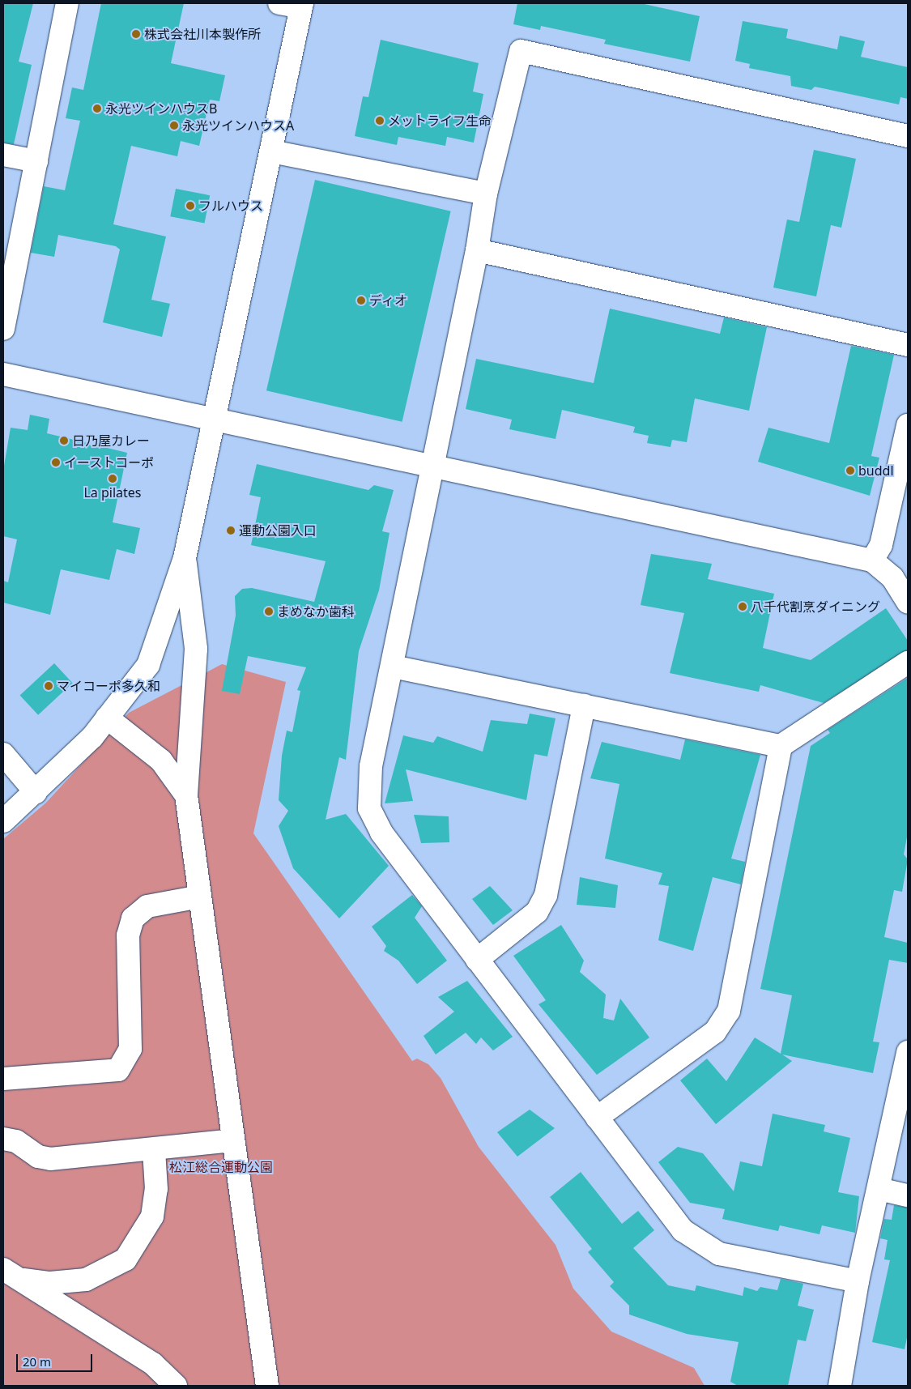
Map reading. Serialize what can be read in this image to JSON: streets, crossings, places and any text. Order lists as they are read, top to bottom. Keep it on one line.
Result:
{"parks":["松江総合運動公園"],"places":["株式会社川本製作所","永光ツインハウスB","メットライフ生命","永光ツインハウスA","フルハウス","ディオ","日乃屋カレー","イーストコーポ","buddl","La pilates","運動公園入口","八千代割烹ダイニング","まめなか歯科","マイコーポ多久和"],"scale_bar":"20 m"}
